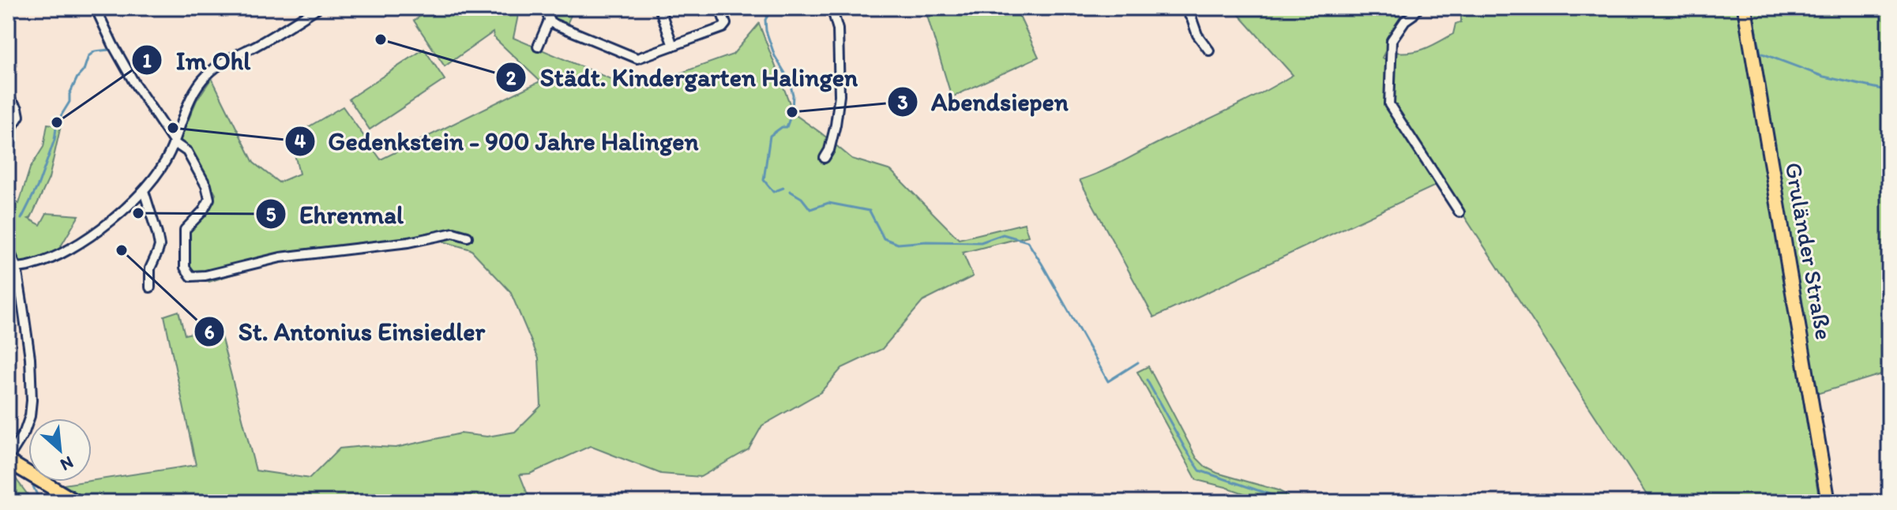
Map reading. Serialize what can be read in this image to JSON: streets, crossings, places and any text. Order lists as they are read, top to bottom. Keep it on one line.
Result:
{"streets":{"main road":["Gruländer Straße"]},"places":["Städt. Kindergarten Halingen","Abendsiepen","Im Ohl","Gedenkstein - 900 Jahre Halingen","Ehrenmal","St. Antonius Einsiedler"],"north":"bottom right"}
